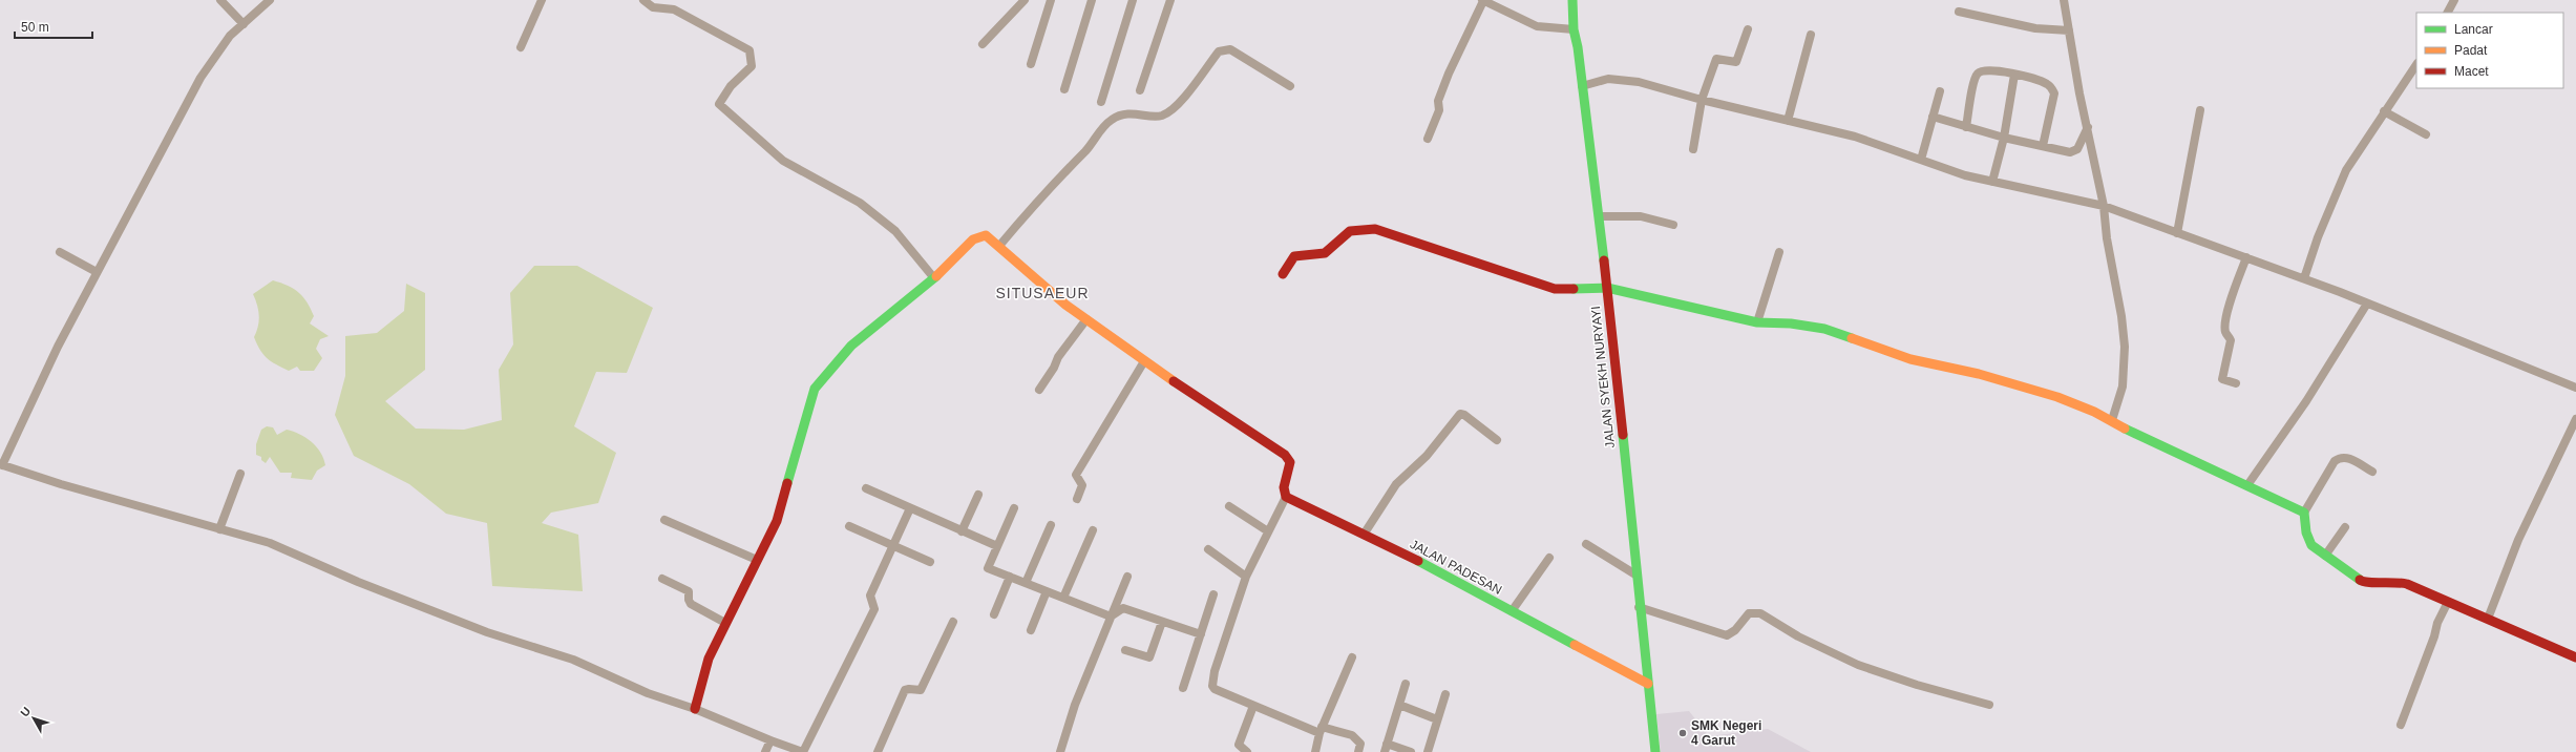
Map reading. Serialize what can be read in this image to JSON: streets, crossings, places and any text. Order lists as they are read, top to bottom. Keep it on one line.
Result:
{"streets":{"street":["JALAN SYEKH NURYAYI","JALAN PADESAN"]},"crossings":[["JALAN SYEKH NURYAYI","JALAN PADESAN"]],"districts":["SITUSAEUR"],"places":["SMK Negeri 4 Garut"],"legend":["Lancar","Padat","Macet"],"scale_bar":"50 m","north":"top left"}
